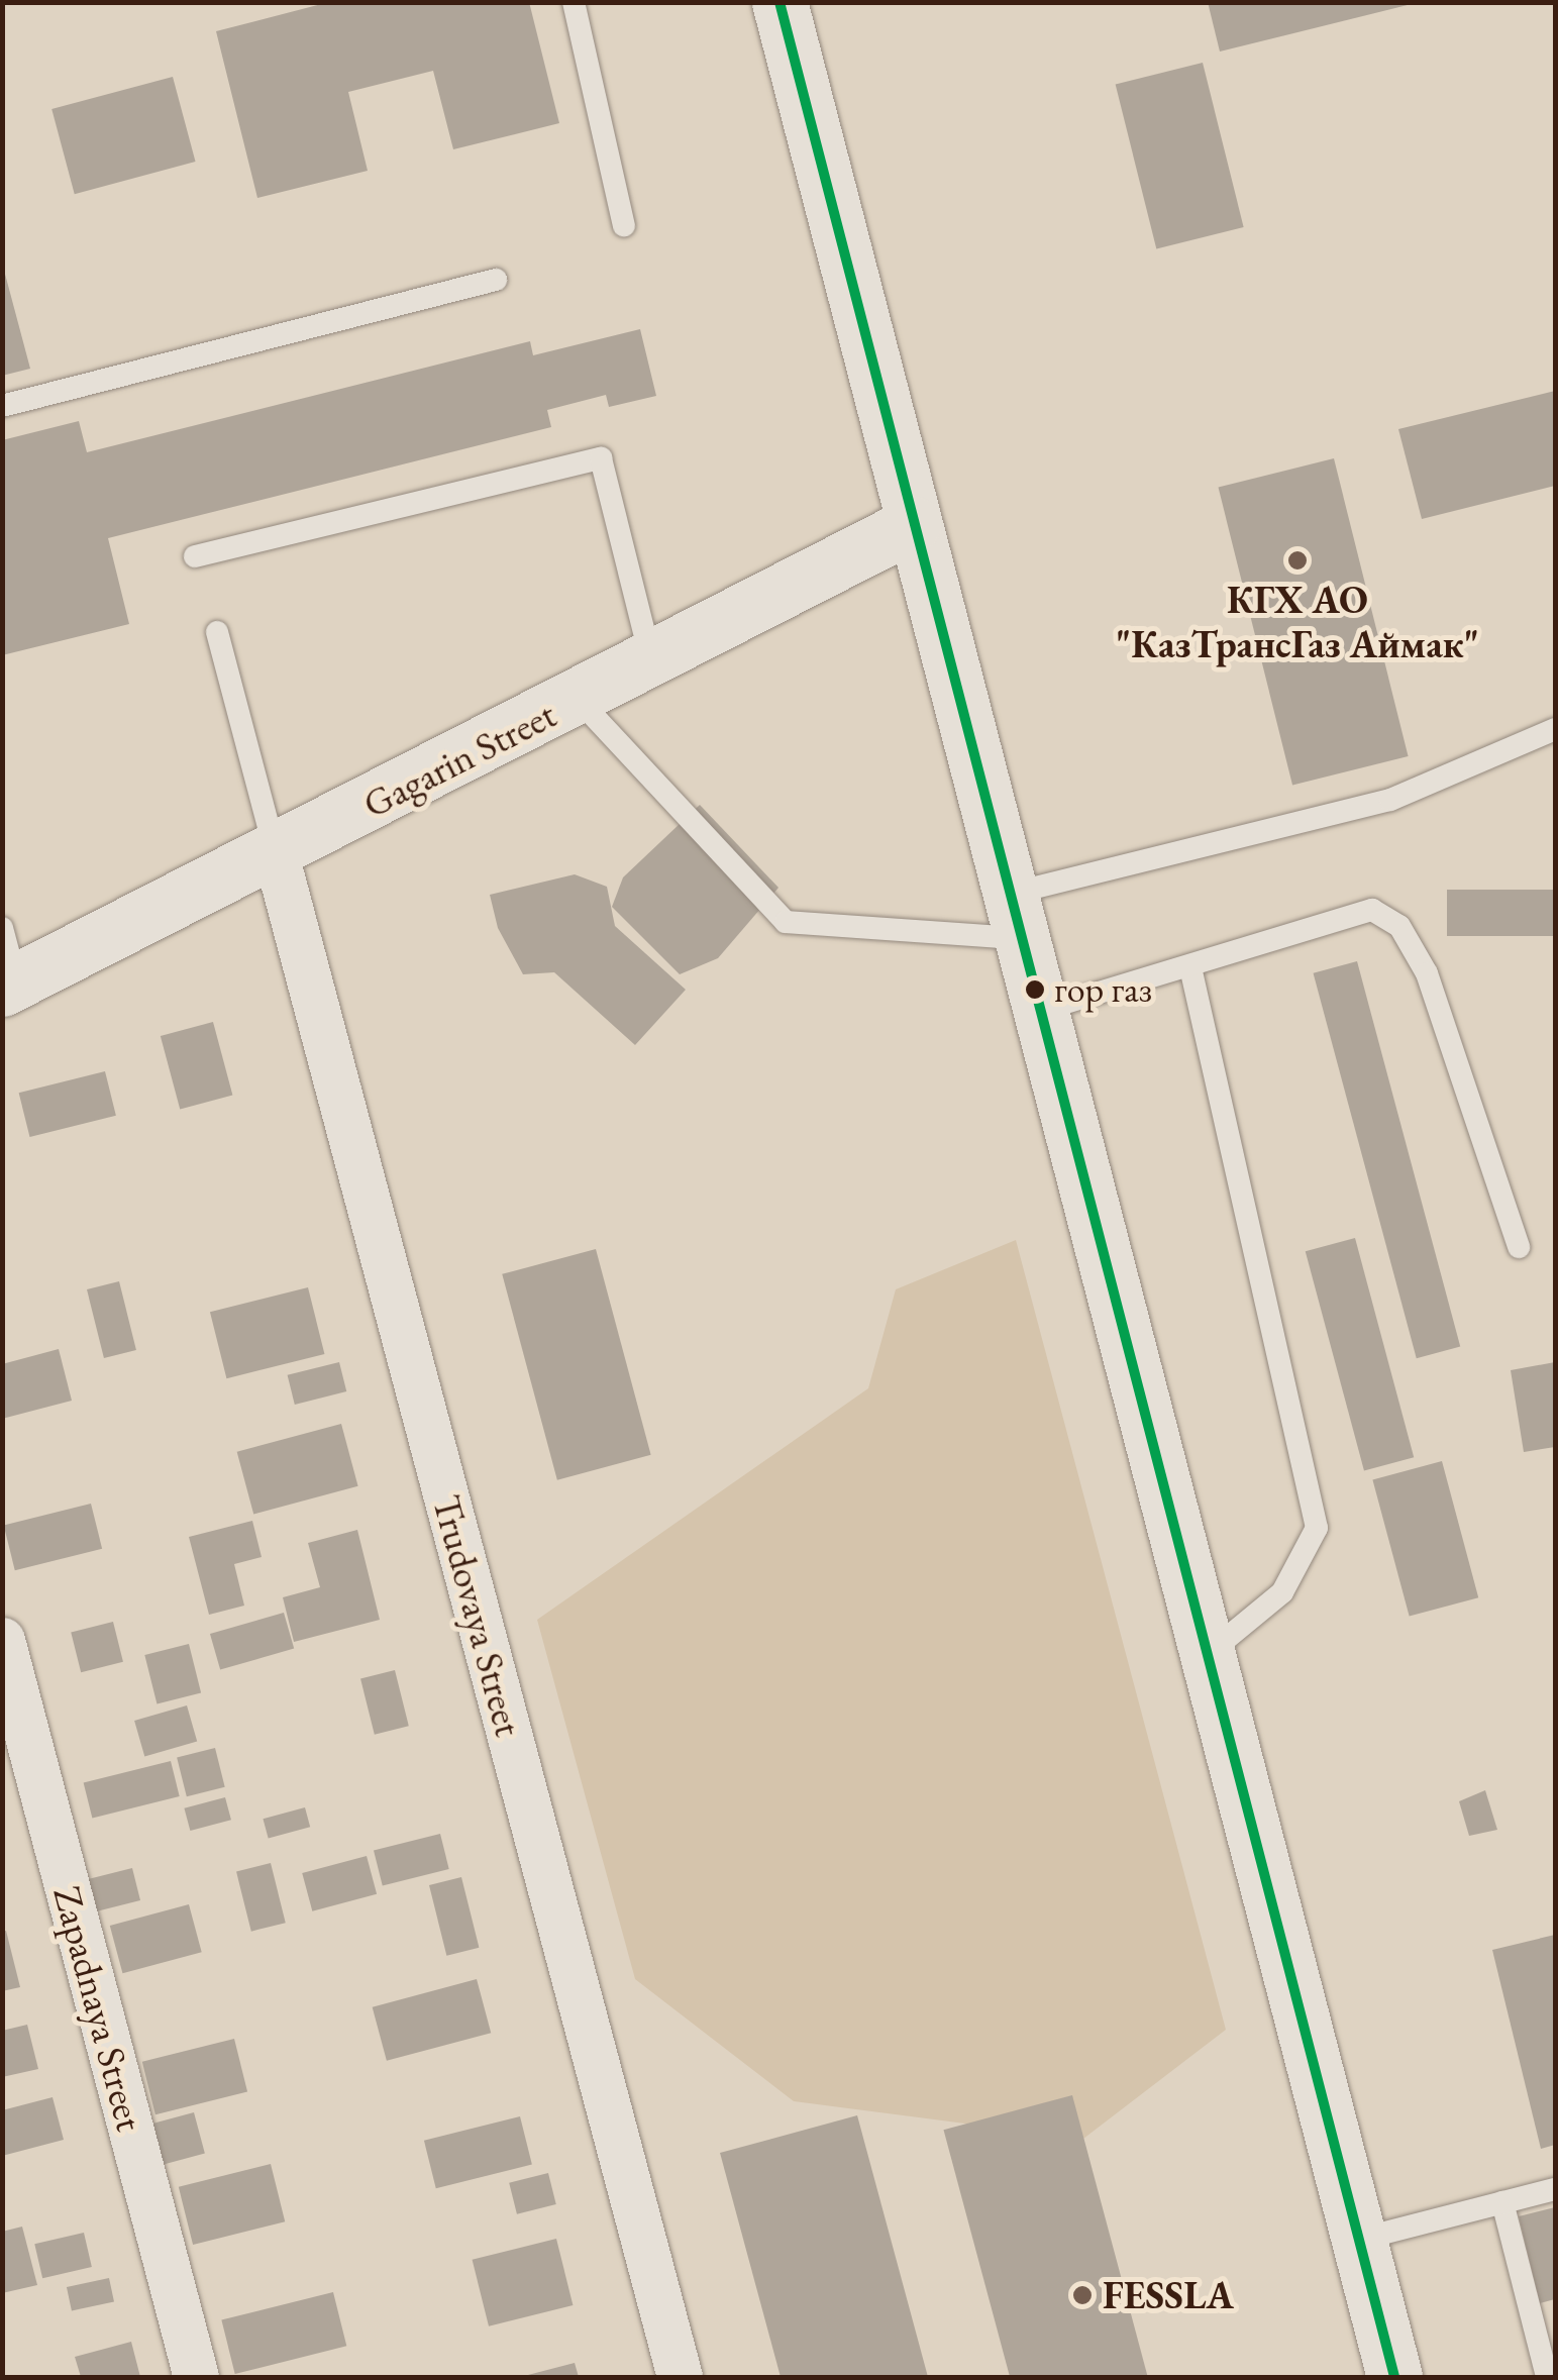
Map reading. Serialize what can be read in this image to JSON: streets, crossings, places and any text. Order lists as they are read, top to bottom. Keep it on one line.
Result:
{"streets":{"main road":["Gagarin Street"],"street":["Trudovaya Street","Zapadnaya Street"]},"crossings":[["Gagarin Street","Trudovaya Street"]],"places":["КГХ АО \"КазТрансГаз Аймак\"","гор газ","FESSLA"]}
